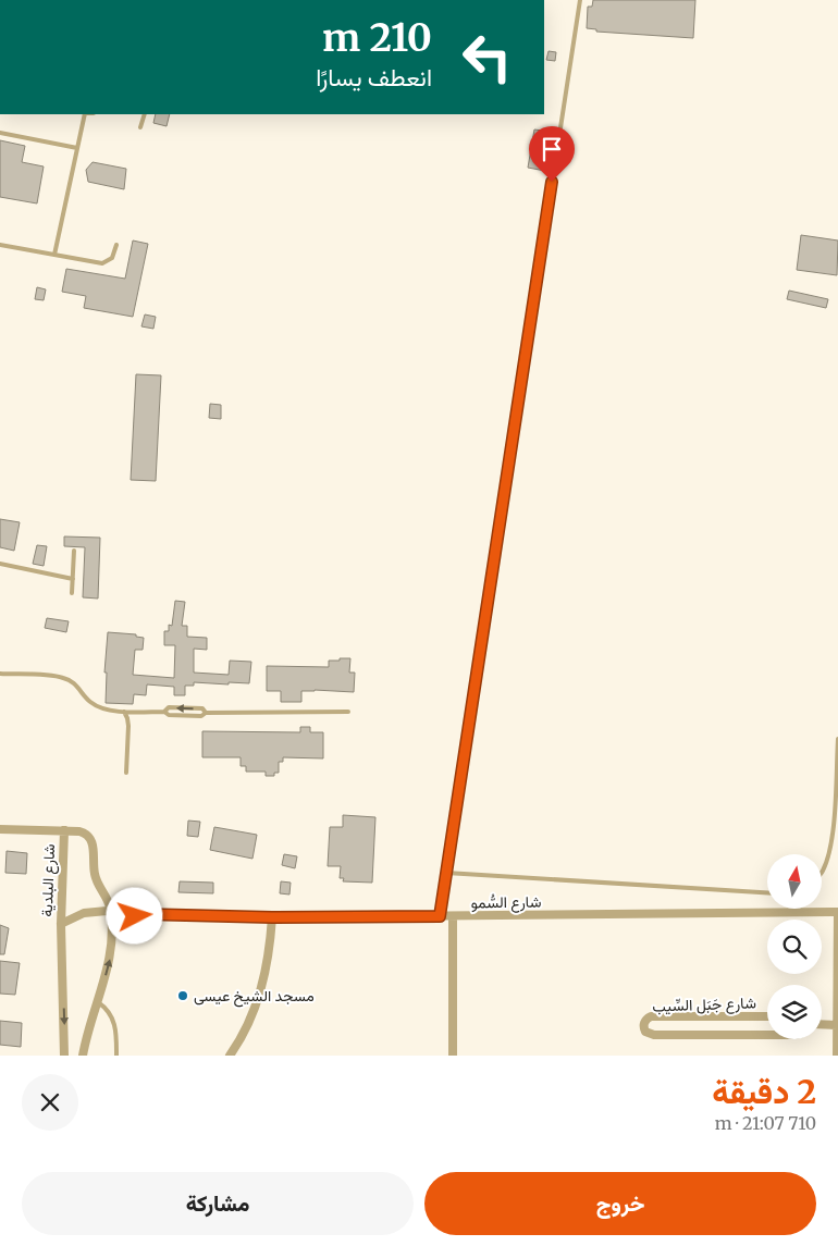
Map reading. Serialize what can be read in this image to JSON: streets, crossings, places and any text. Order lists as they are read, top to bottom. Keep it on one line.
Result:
{"streets":{"street":["شارع البلدية","شارع السُّمو","شارع جَبَل السِّيب"]},"crossings":[["شارع البلدية","شارع السُّمو"]],"places":["مسجد الشيخ عيسى"],"north":"top","page":{"turn":["210 m","انعطف يسارًا"],"heading":["2 دقيقة","710 m · 21:07"],"buttons":["خروج","مشاركة"]}}
